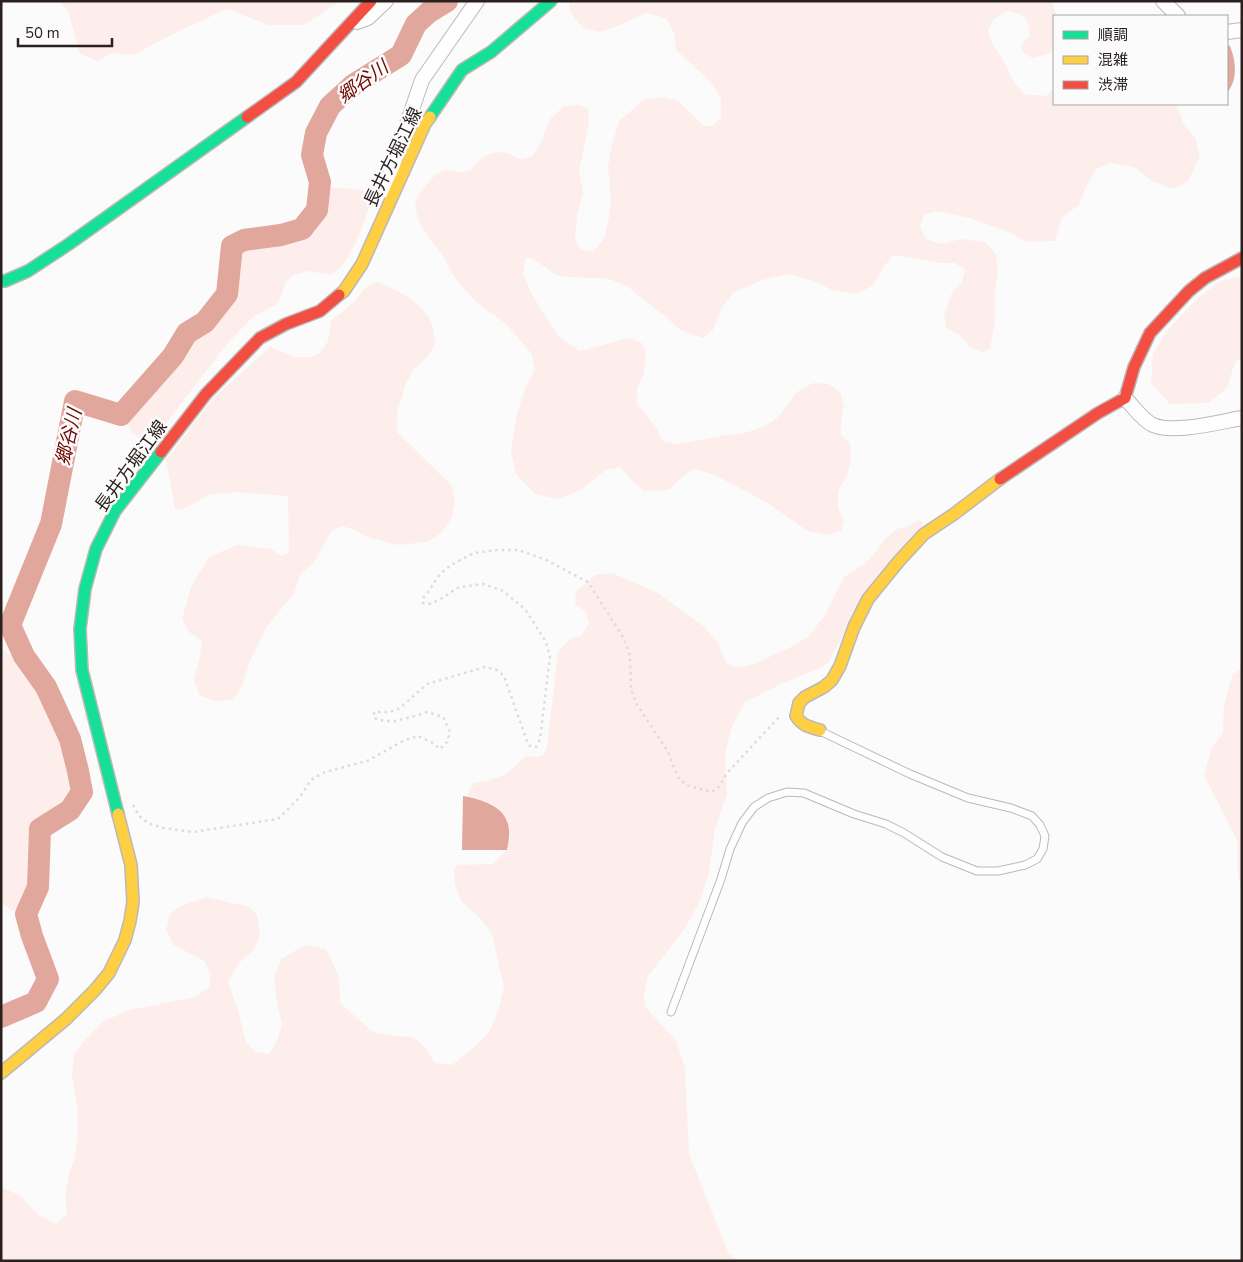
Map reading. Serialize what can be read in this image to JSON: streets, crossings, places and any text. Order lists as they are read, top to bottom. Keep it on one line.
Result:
{"streets":{"main road":["長井方堀江線"]},"water":["郷谷川"],"legend":["順調","混雑","渋滞"],"scale_bar":"50 m"}
